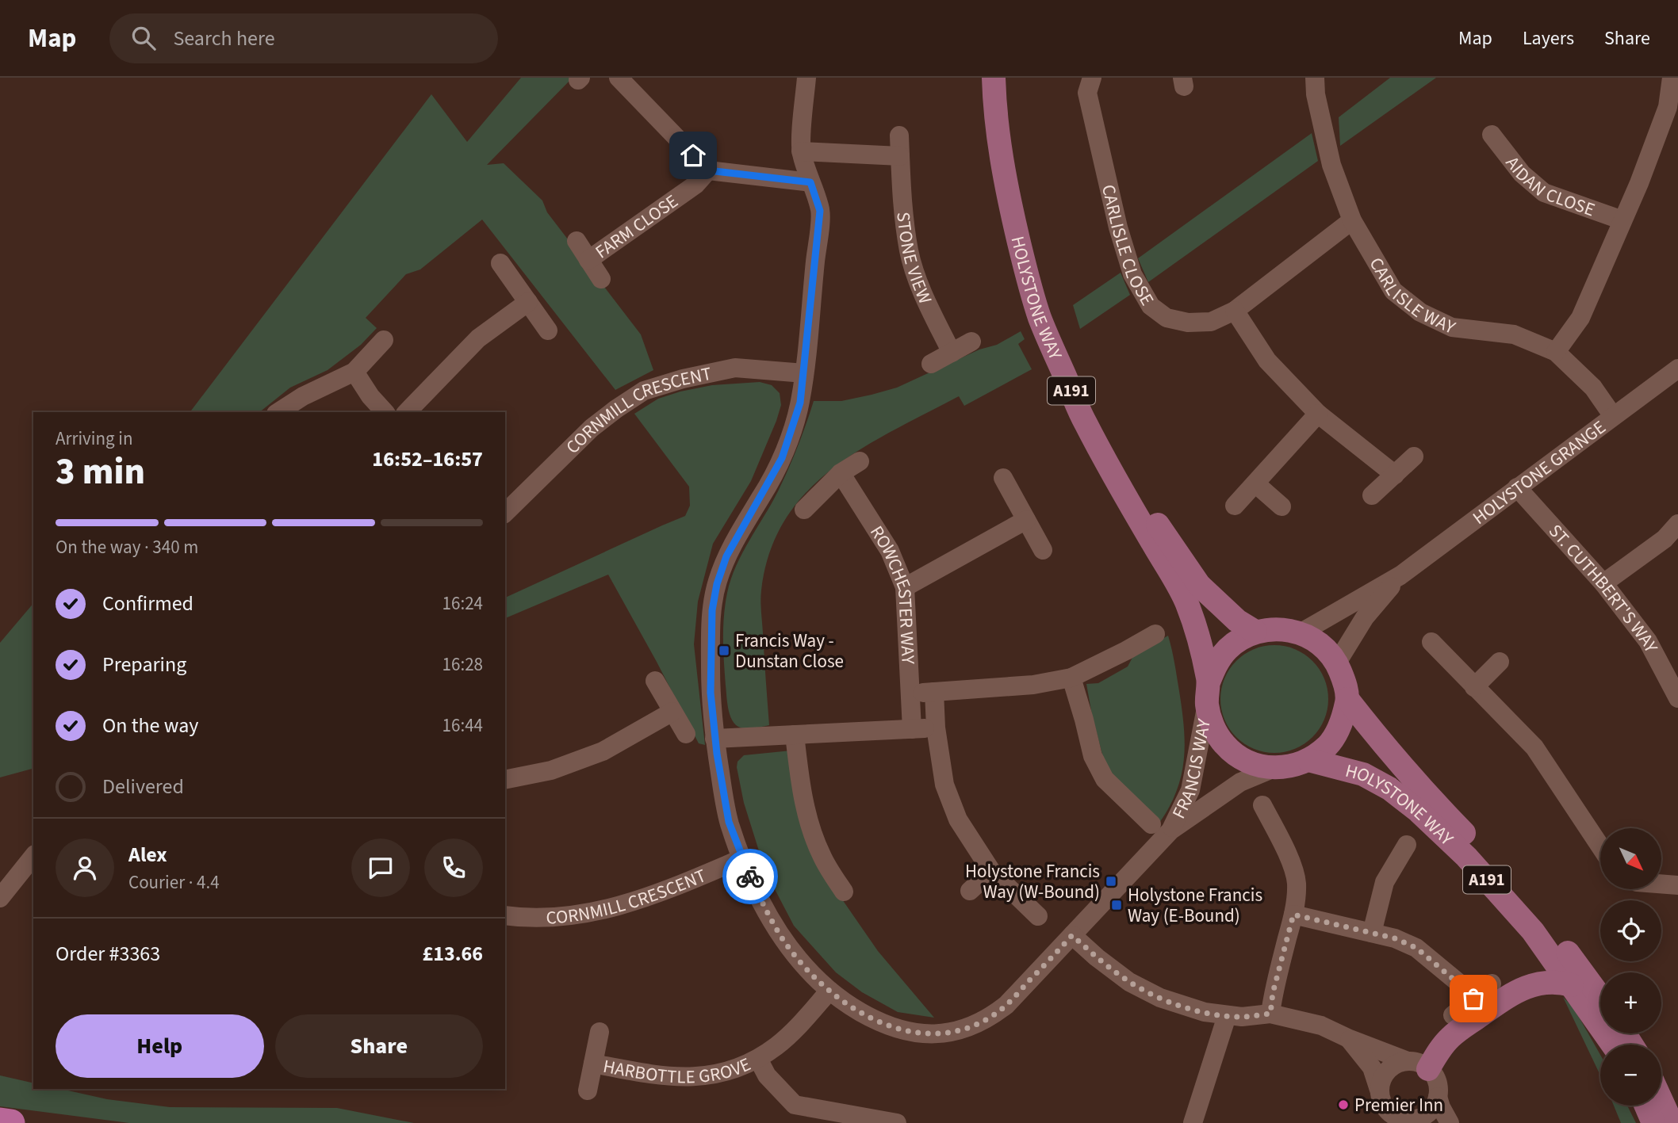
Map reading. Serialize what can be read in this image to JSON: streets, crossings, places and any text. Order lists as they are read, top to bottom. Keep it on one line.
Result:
{"streets":{"main road":["HOLYSTONE WAY","A191"],"street":["AIDAN CLOSE","FARM CLOSE","CARLISLE CLOSE","STONE VIEW","CARLISLE WAY","CORNMILL CRESCENT","HOLYSTONE GRANGE","ST. CUTHBERT'S WAY","ROWCHESTER WAY","FRANCIS WAY","HARBOTTLE GROVE"]},"crossings":[["CARLISLE CLOSE","CARLISLE WAY"],["CARLISLE WAY","HOLYSTONE GRANGE"],["HOLYSTONE WAY","HOLYSTONE GRANGE"],["HOLYSTONE WAY","FRANCIS WAY"],["CORNMILL CRESCENT","FRANCIS WAY"],["HOLYSTONE GRANGE","ST. CUTHBERT'S WAY"],["HOLYSTONE GRANGE","FRANCIS WAY"],["FRANCIS WAY","HARBOTTLE GROVE"]],"places":{"transit":["Francis Way - Dunstan Close","Holystone Francis Way (W-Bound)","Holystone Francis Way (E-Bound)"],"other":["Premier Inn"]},"north":"bottom right","page":{"header":"Map","search":"Search here","nav":["Map","Layers","Share"],"heading":["3 min","Arriving in","16:52–16:57"],"panel":["Alex","Courier · 4.4","Order #3363","£13.66"],"bar":"On the way · 340 m","list":[["Confirmed","16:24"],["Preparing","16:28"],["On the way","16:44"],"Delivered"],"map_buttons":["+","−"],"buttons":["Help","Share"]}}
